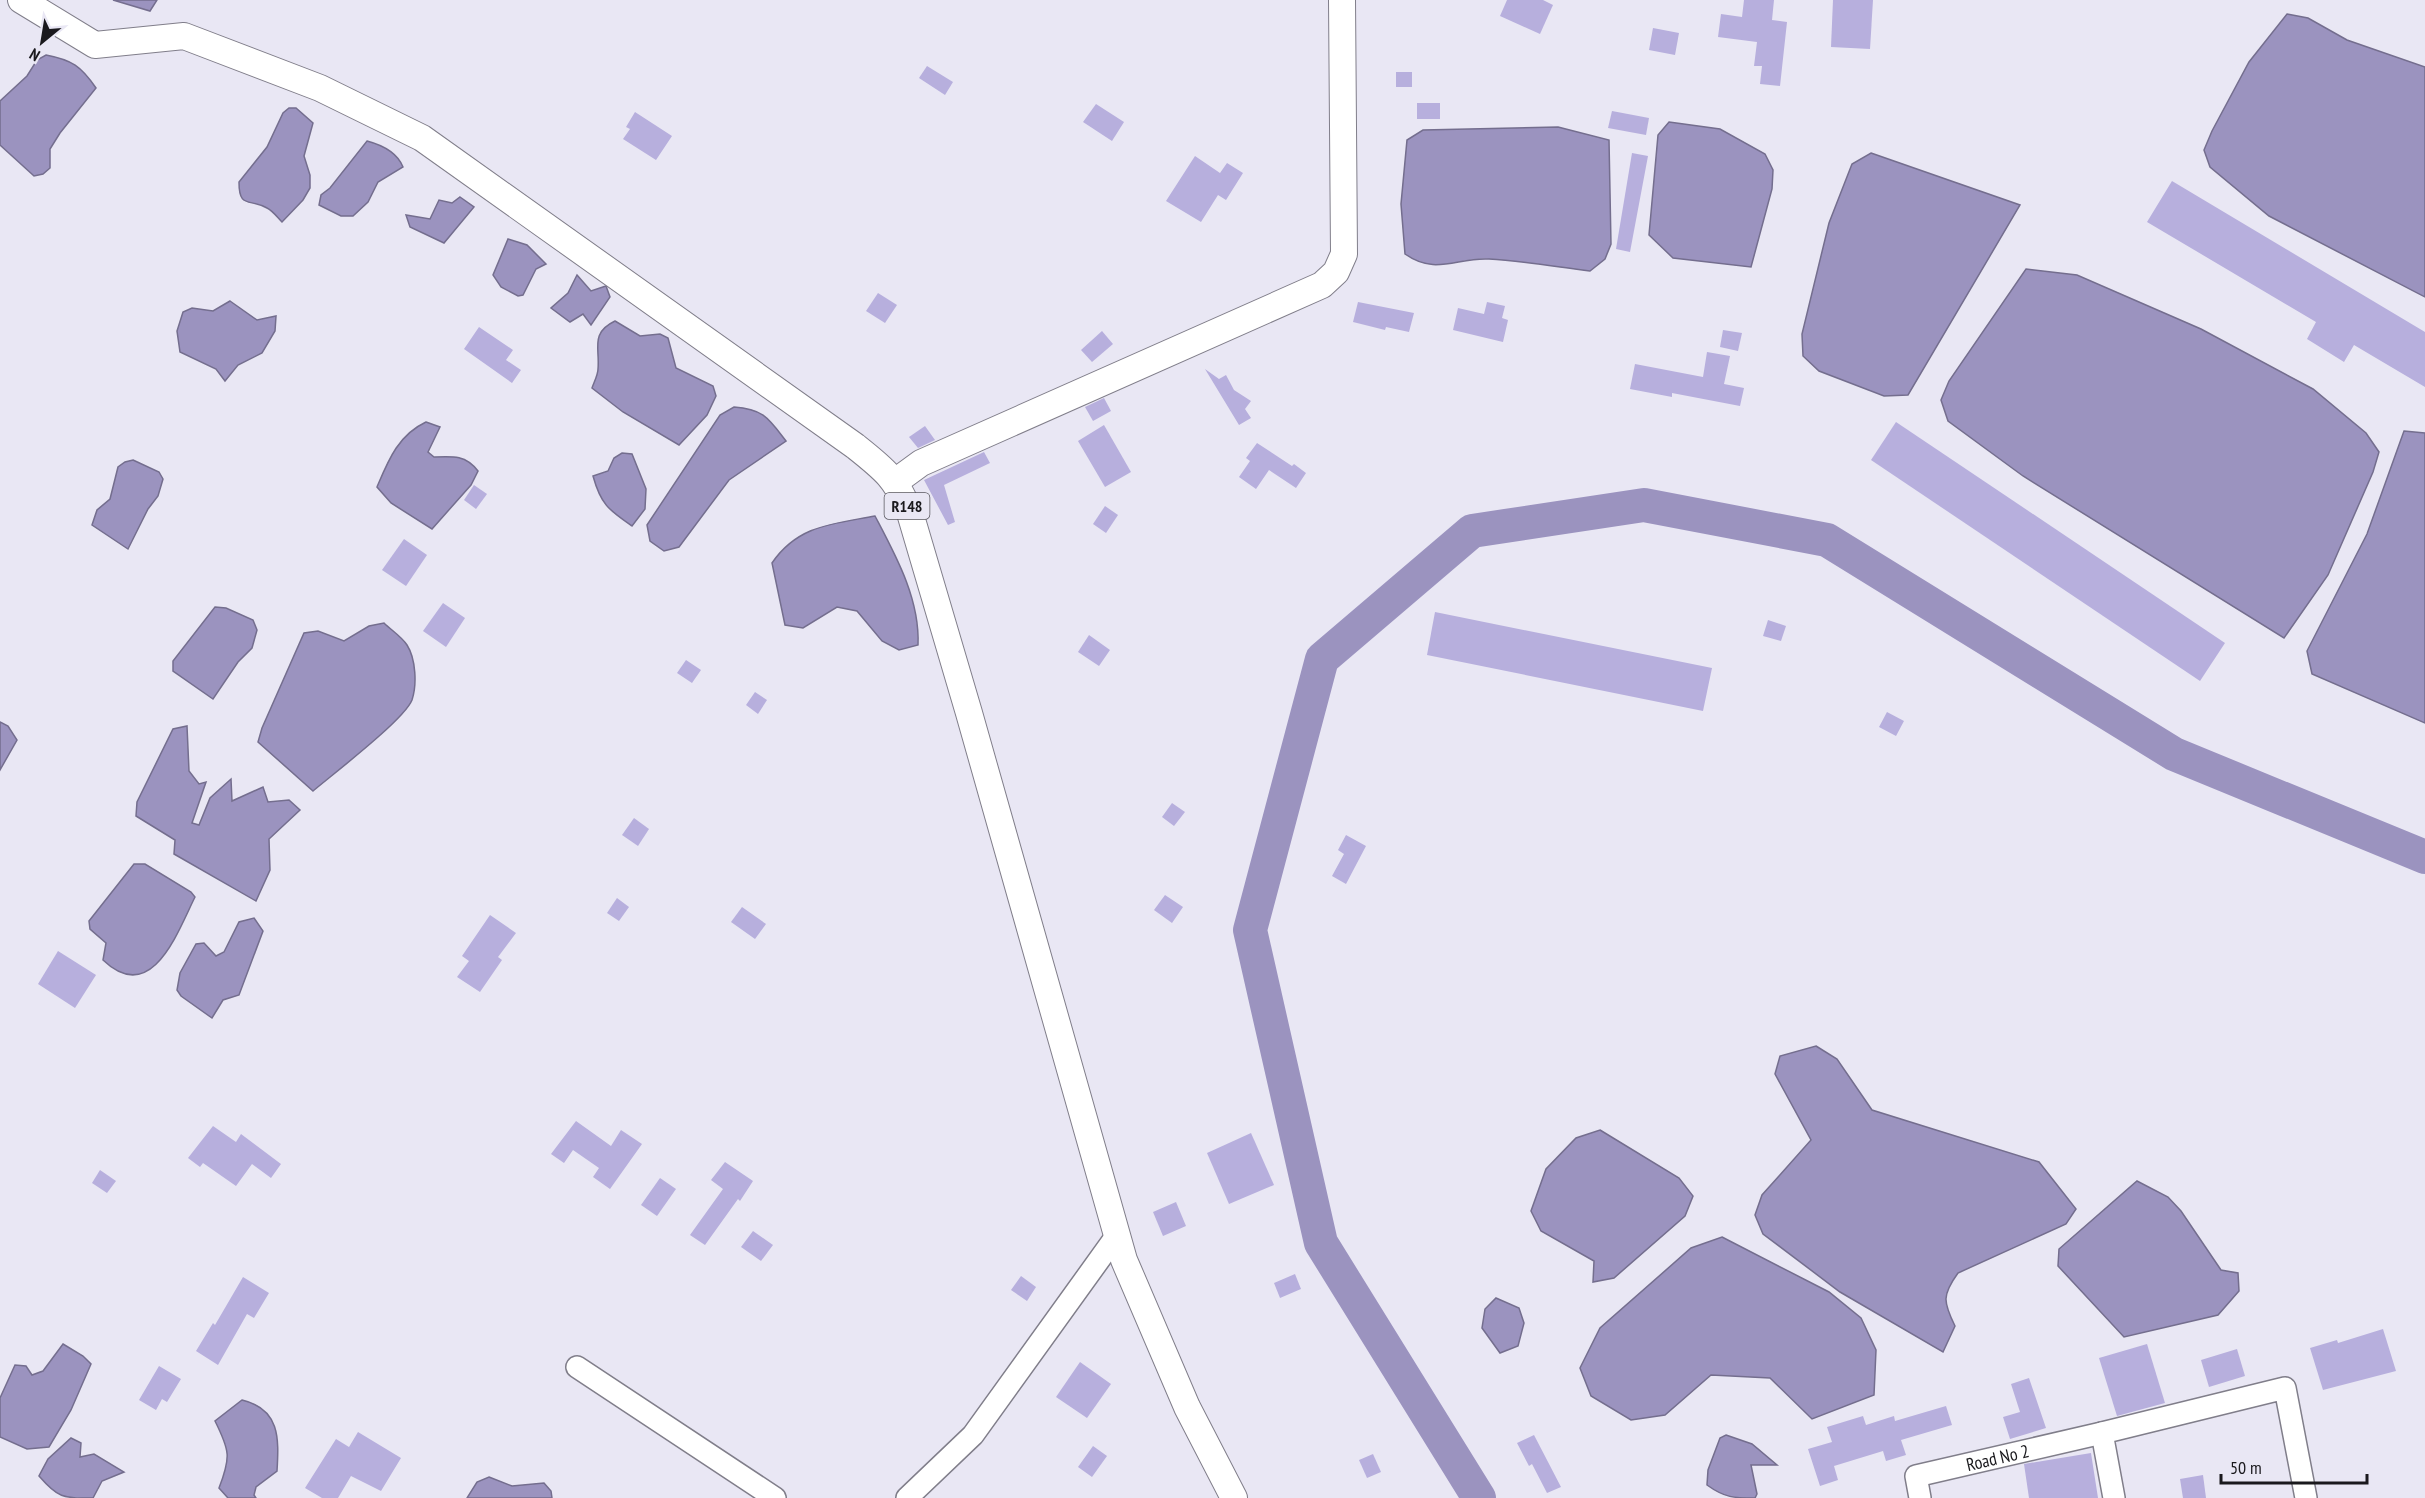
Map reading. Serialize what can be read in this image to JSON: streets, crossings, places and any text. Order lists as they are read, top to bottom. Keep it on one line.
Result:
{"streets":{"main road":["R148"],"street":["Road No 2"]},"scale_bar":"50 m","north":"bottom left"}
